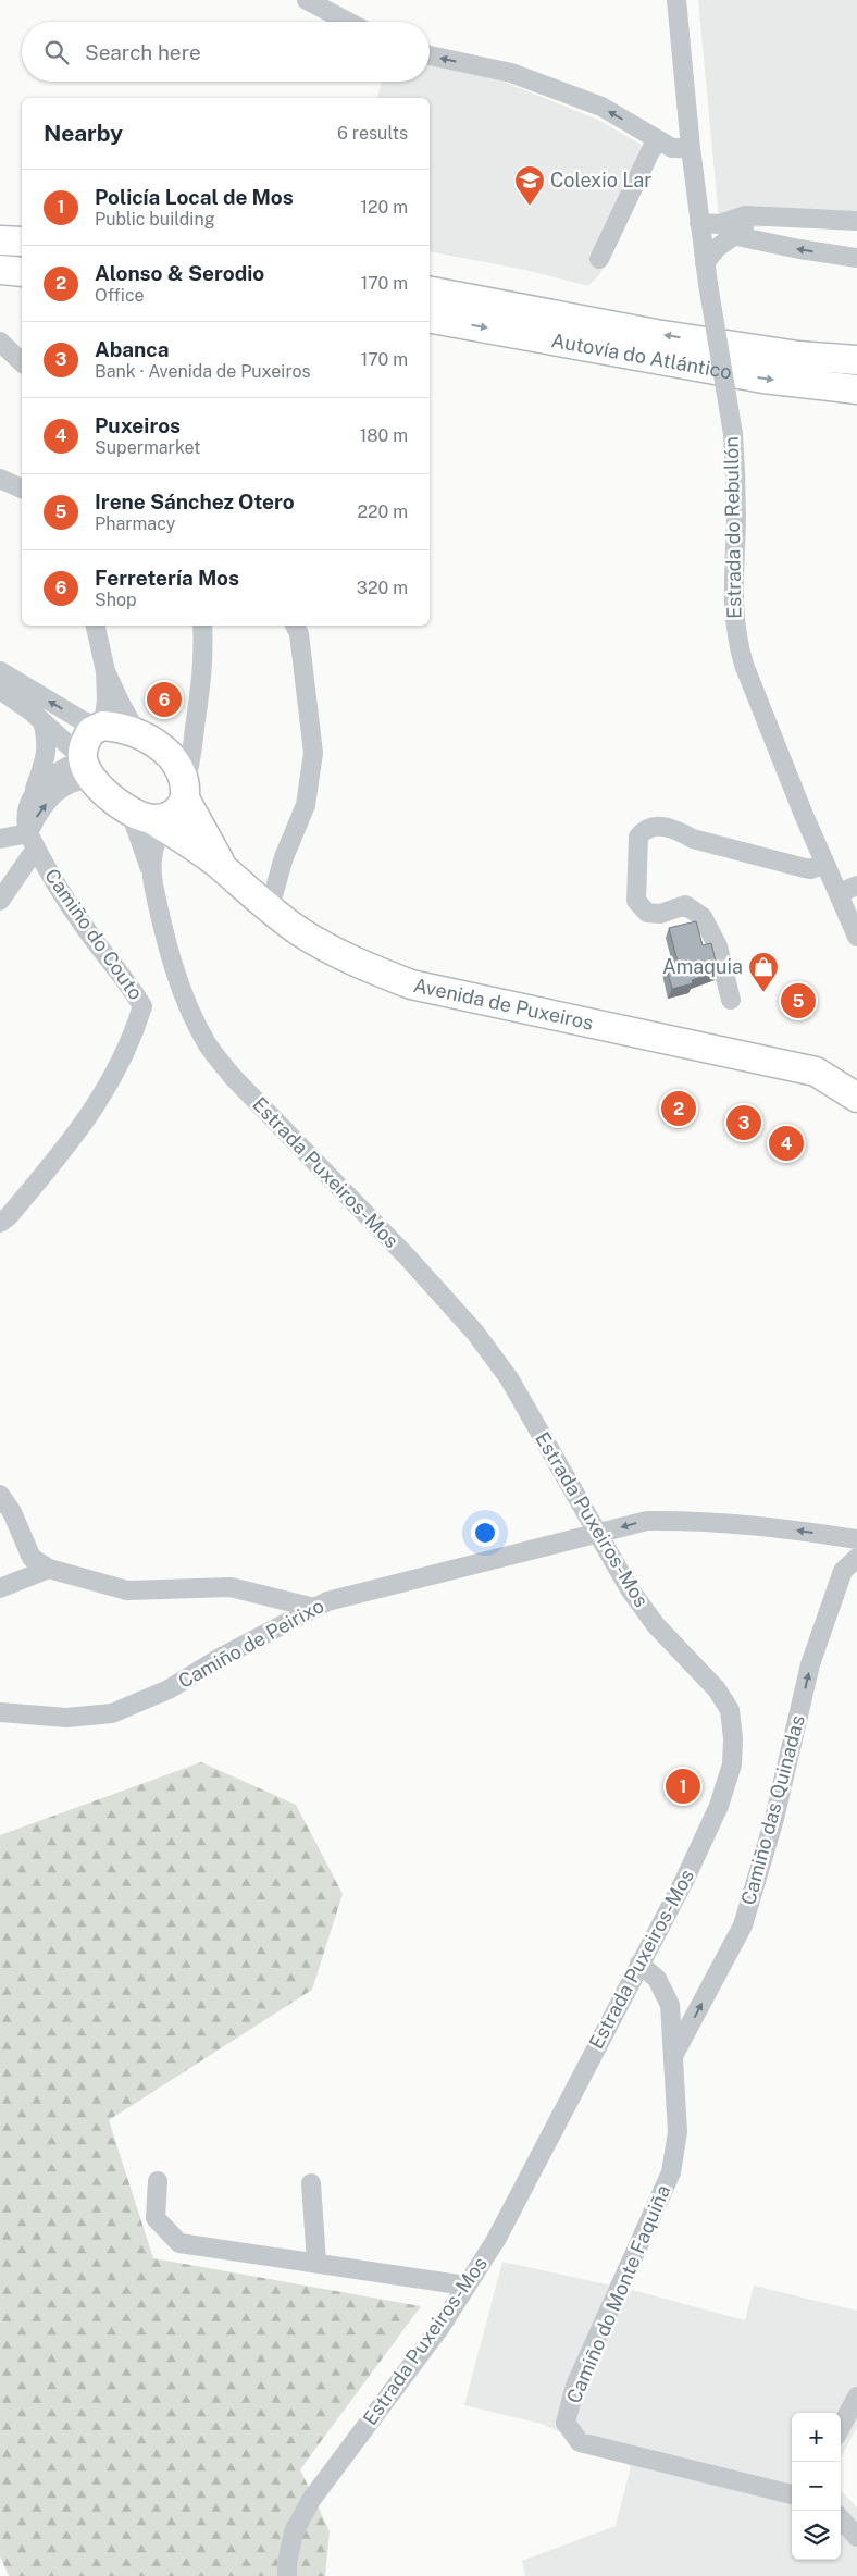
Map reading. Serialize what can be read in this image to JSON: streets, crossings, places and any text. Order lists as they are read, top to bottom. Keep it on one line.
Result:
{"streets":{"highway":["Autovía do Atlántico","Avenida de Puxeiros"],"street":["Estrada do Rebullón","Camiño do Couto","Estrada Puxeiros-Mos","Camiño de Peirixo","Camiño das Quinadas","Camiño do Monte Faquiña"]},"crossings":[["Estrada Puxeiros-Mos","Camiño de Peirixo"],["Estrada Puxeiros-Mos","Camiño do Monte Faquiña"],["Camiño das Quinadas","Camiño do Monte Faquiña"]],"one_way":["Camiño das Quinadas"],"places":{"school or university":["Colexio Lar"],"shop":["Amaquia"]},"page":{"search":"Search here","heading":["Nearby","6 results"],"list":[{"mark":"1","name":"Policía Local de Mos","note":"Public building","value":"120 m"},{"mark":"2","name":"Alonso & Serodio","note":"Office","value":"170 m"},{"mark":"3","name":"Abanca","note":"Bank · Avenida de Puxeiros","value":"170 m"},{"mark":"4","name":"Puxeiros","note":"Supermarket","value":"180 m"},{"mark":"5","name":"Irene Sánchez Otero","note":"Pharmacy","value":"220 m"},{"mark":"6","name":"Ferretería Mos","note":"Shop","value":"320 m"}],"pins":["6","5","2","3","4","1"],"map_buttons":["+","−"]}}
